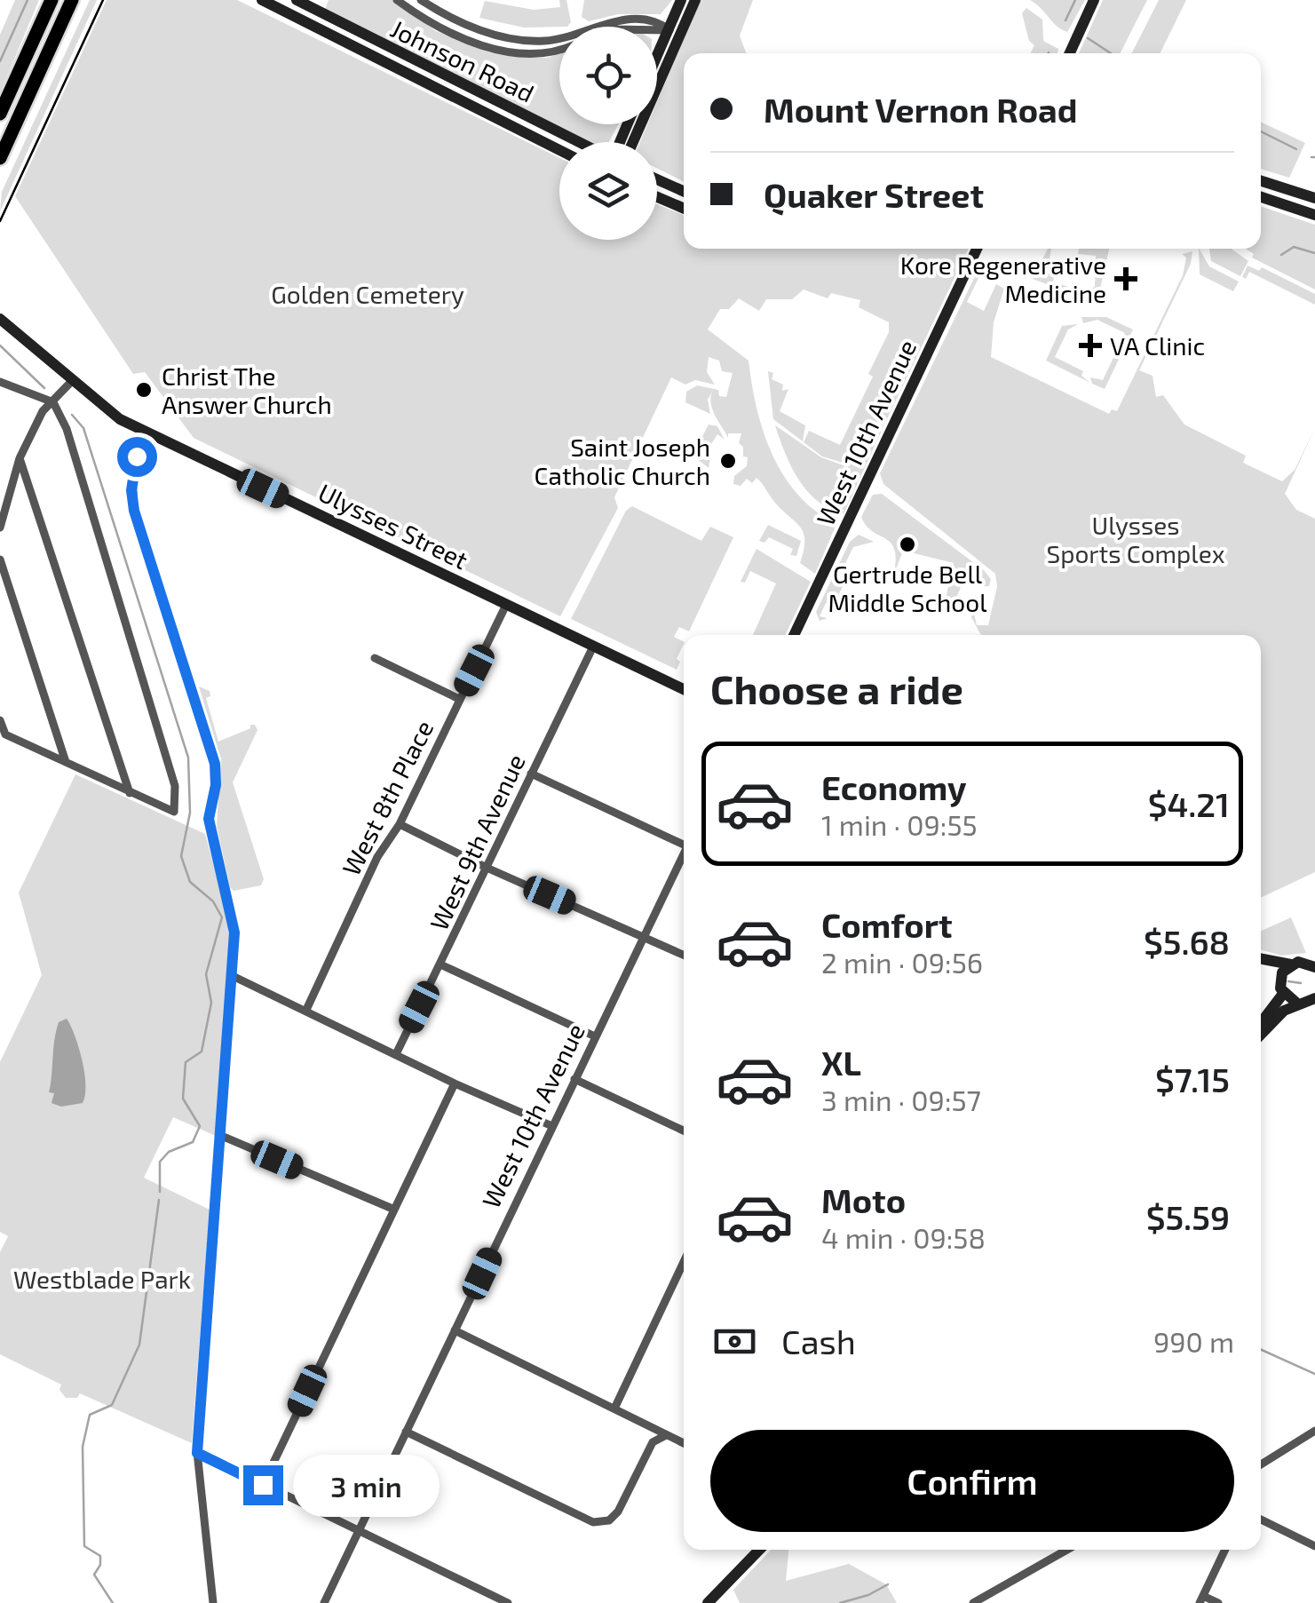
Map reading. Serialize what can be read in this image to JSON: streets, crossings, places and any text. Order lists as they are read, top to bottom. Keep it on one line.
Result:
{"streets":{"street":["Johnson Road","West 10th Avenue","Ulysses Street","West 8th Place","West 9th Avenue"]},"crossings":[["Ulysses Street","West 8th Place"],["Ulysses Street","West 9th Avenue"]],"parks":["Golden Cemetery","Ulysses Sports Complex","Westblade Park"],"places":{"health":["Kore Regenerative Medicine","VA Clinic"],"other":["Christ The Answer Church","Saint Joseph Catholic Church","Gertrude Bell Middle School"]},"page":{"banner":["Mount Vernon Road","Quaker Street"],"heading":"Choose a ride","list":[{"name":"Economy","note":"1 min · 09:55","value":"$4.21"},{"name":"Comfort","note":"2 min · 09:56","value":"$5.68"},{"name":"XL","note":"3 min · 09:57","value":"$7.15"},{"name":"Moto","note":"4 min · 09:58","value":"$5.59"}],"pay":["Cash","990 m"],"buttons":"Confirm","bubble":"3 min"}}
